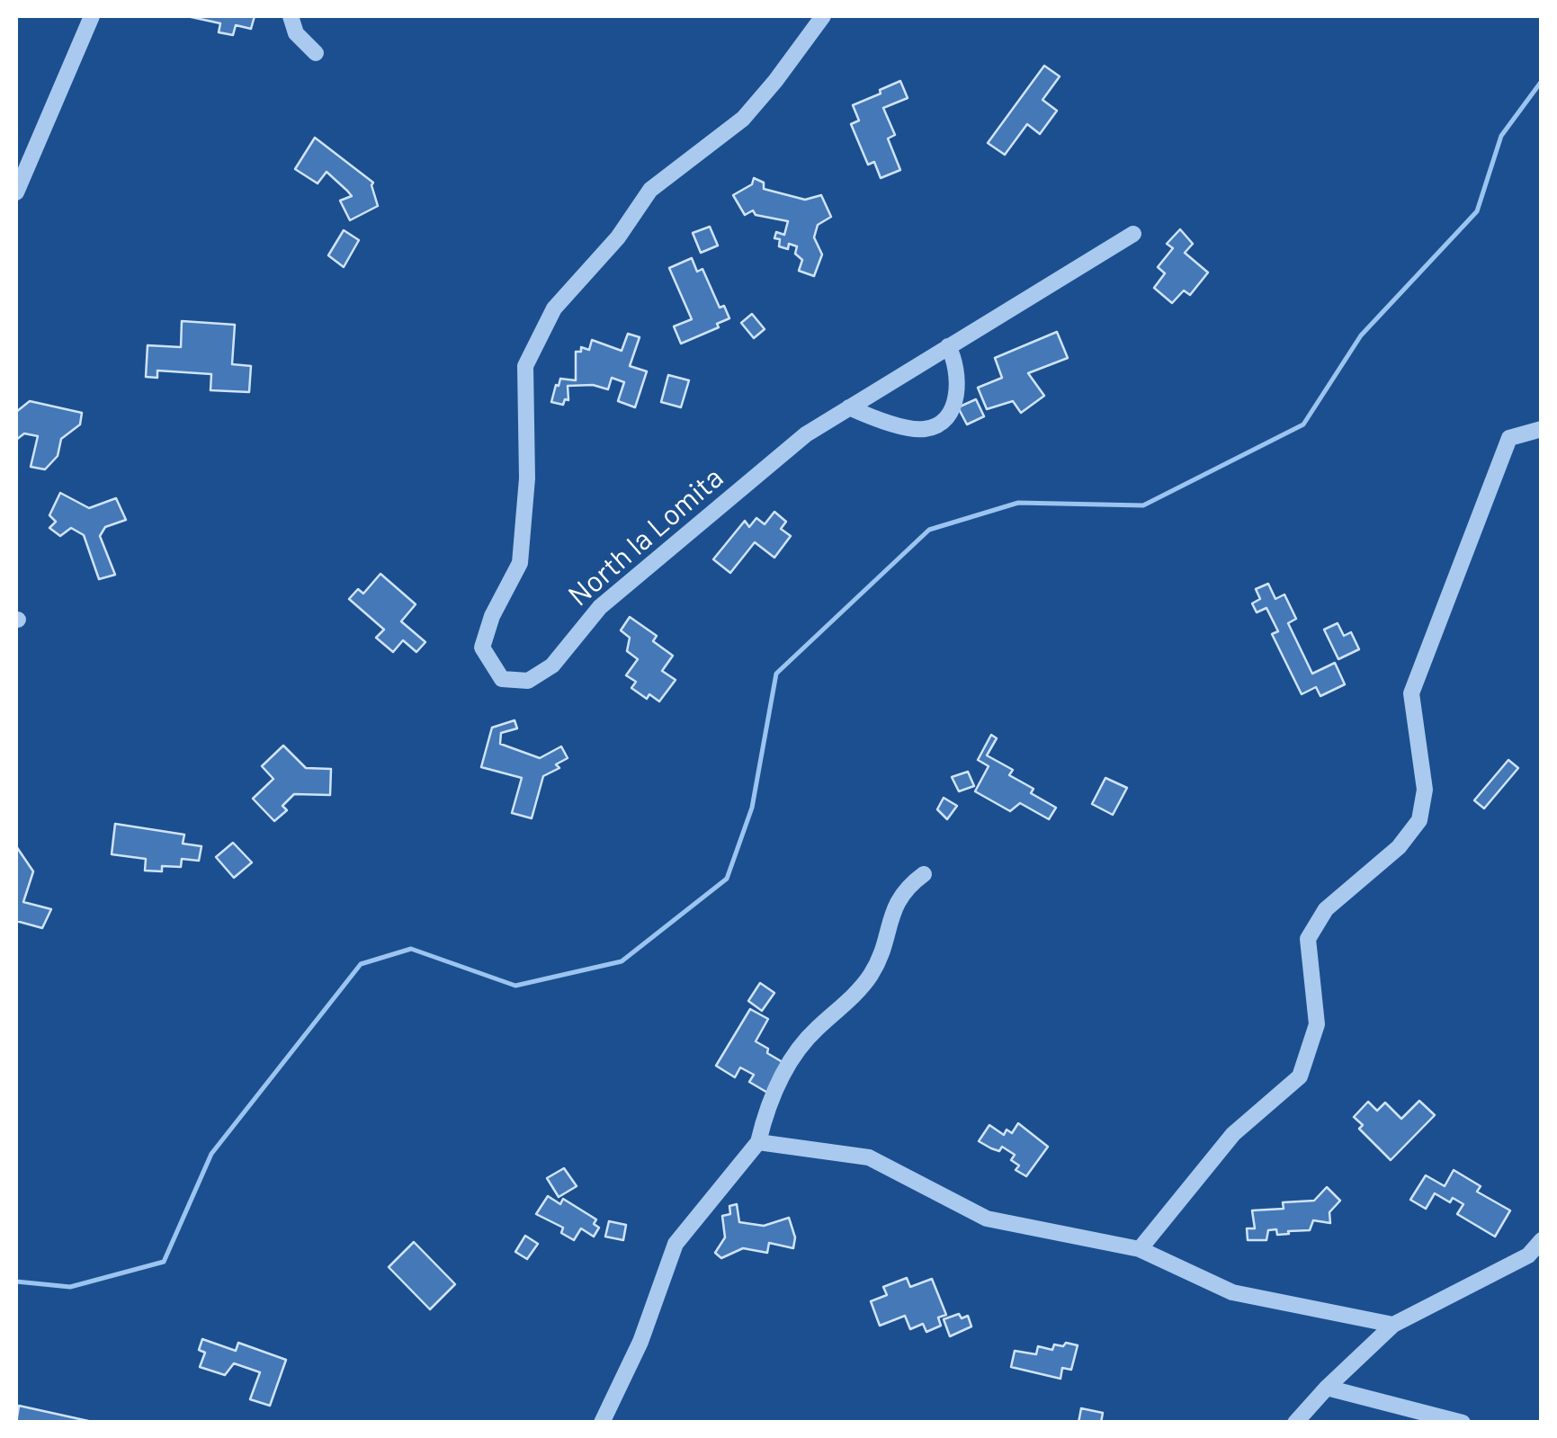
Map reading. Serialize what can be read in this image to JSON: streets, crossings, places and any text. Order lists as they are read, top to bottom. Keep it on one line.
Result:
{"streets":{"street":["North la Lomita"]}}
